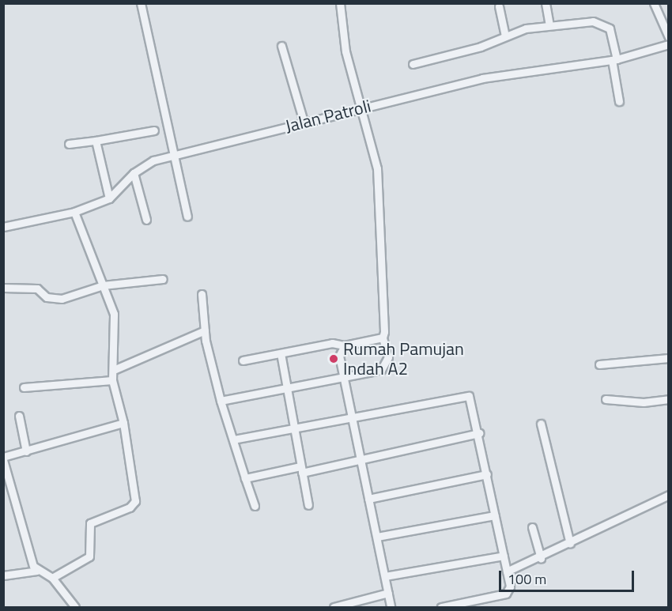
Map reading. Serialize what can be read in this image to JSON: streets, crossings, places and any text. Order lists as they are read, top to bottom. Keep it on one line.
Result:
{"streets":{"street":["Jalan Patroli"]},"places":["Rumah Pamujan Indah A2"],"scale_bar":"100 m"}
